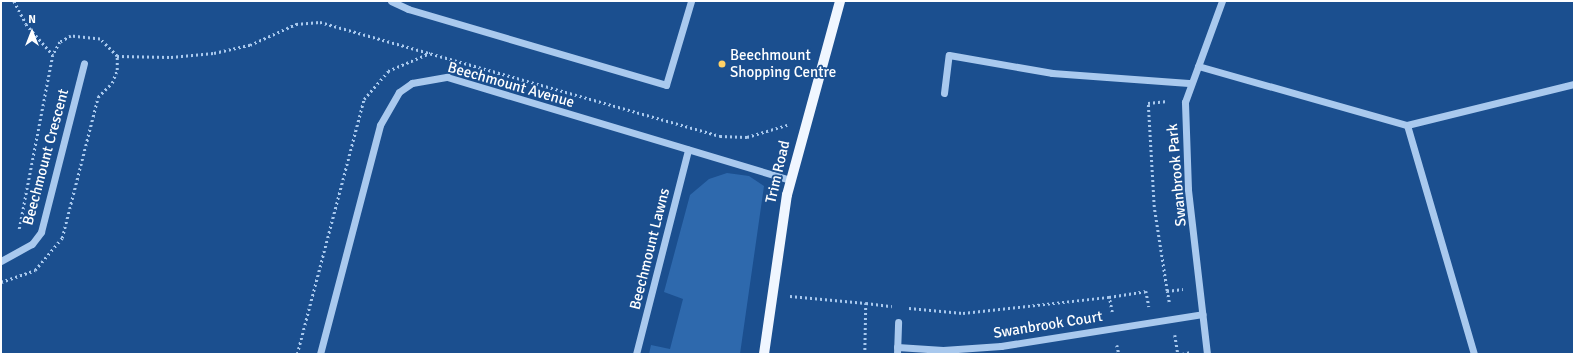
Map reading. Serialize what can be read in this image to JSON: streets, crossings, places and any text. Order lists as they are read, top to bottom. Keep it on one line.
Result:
{"streets":{"main road":["Trim Road"],"street":["Beechmount Avenue","Beechmount Crescent","Swanbrook Park","Beechmount Lawns","Swanbrook Court"]},"crossings":[["Beechmount Avenue","Trim Road"],["Beechmount Avenue","Beechmount Lawns"],["Swanbrook Park","Swanbrook Court"]],"places":["Beechmount Shopping Centre"],"north":"top"}
